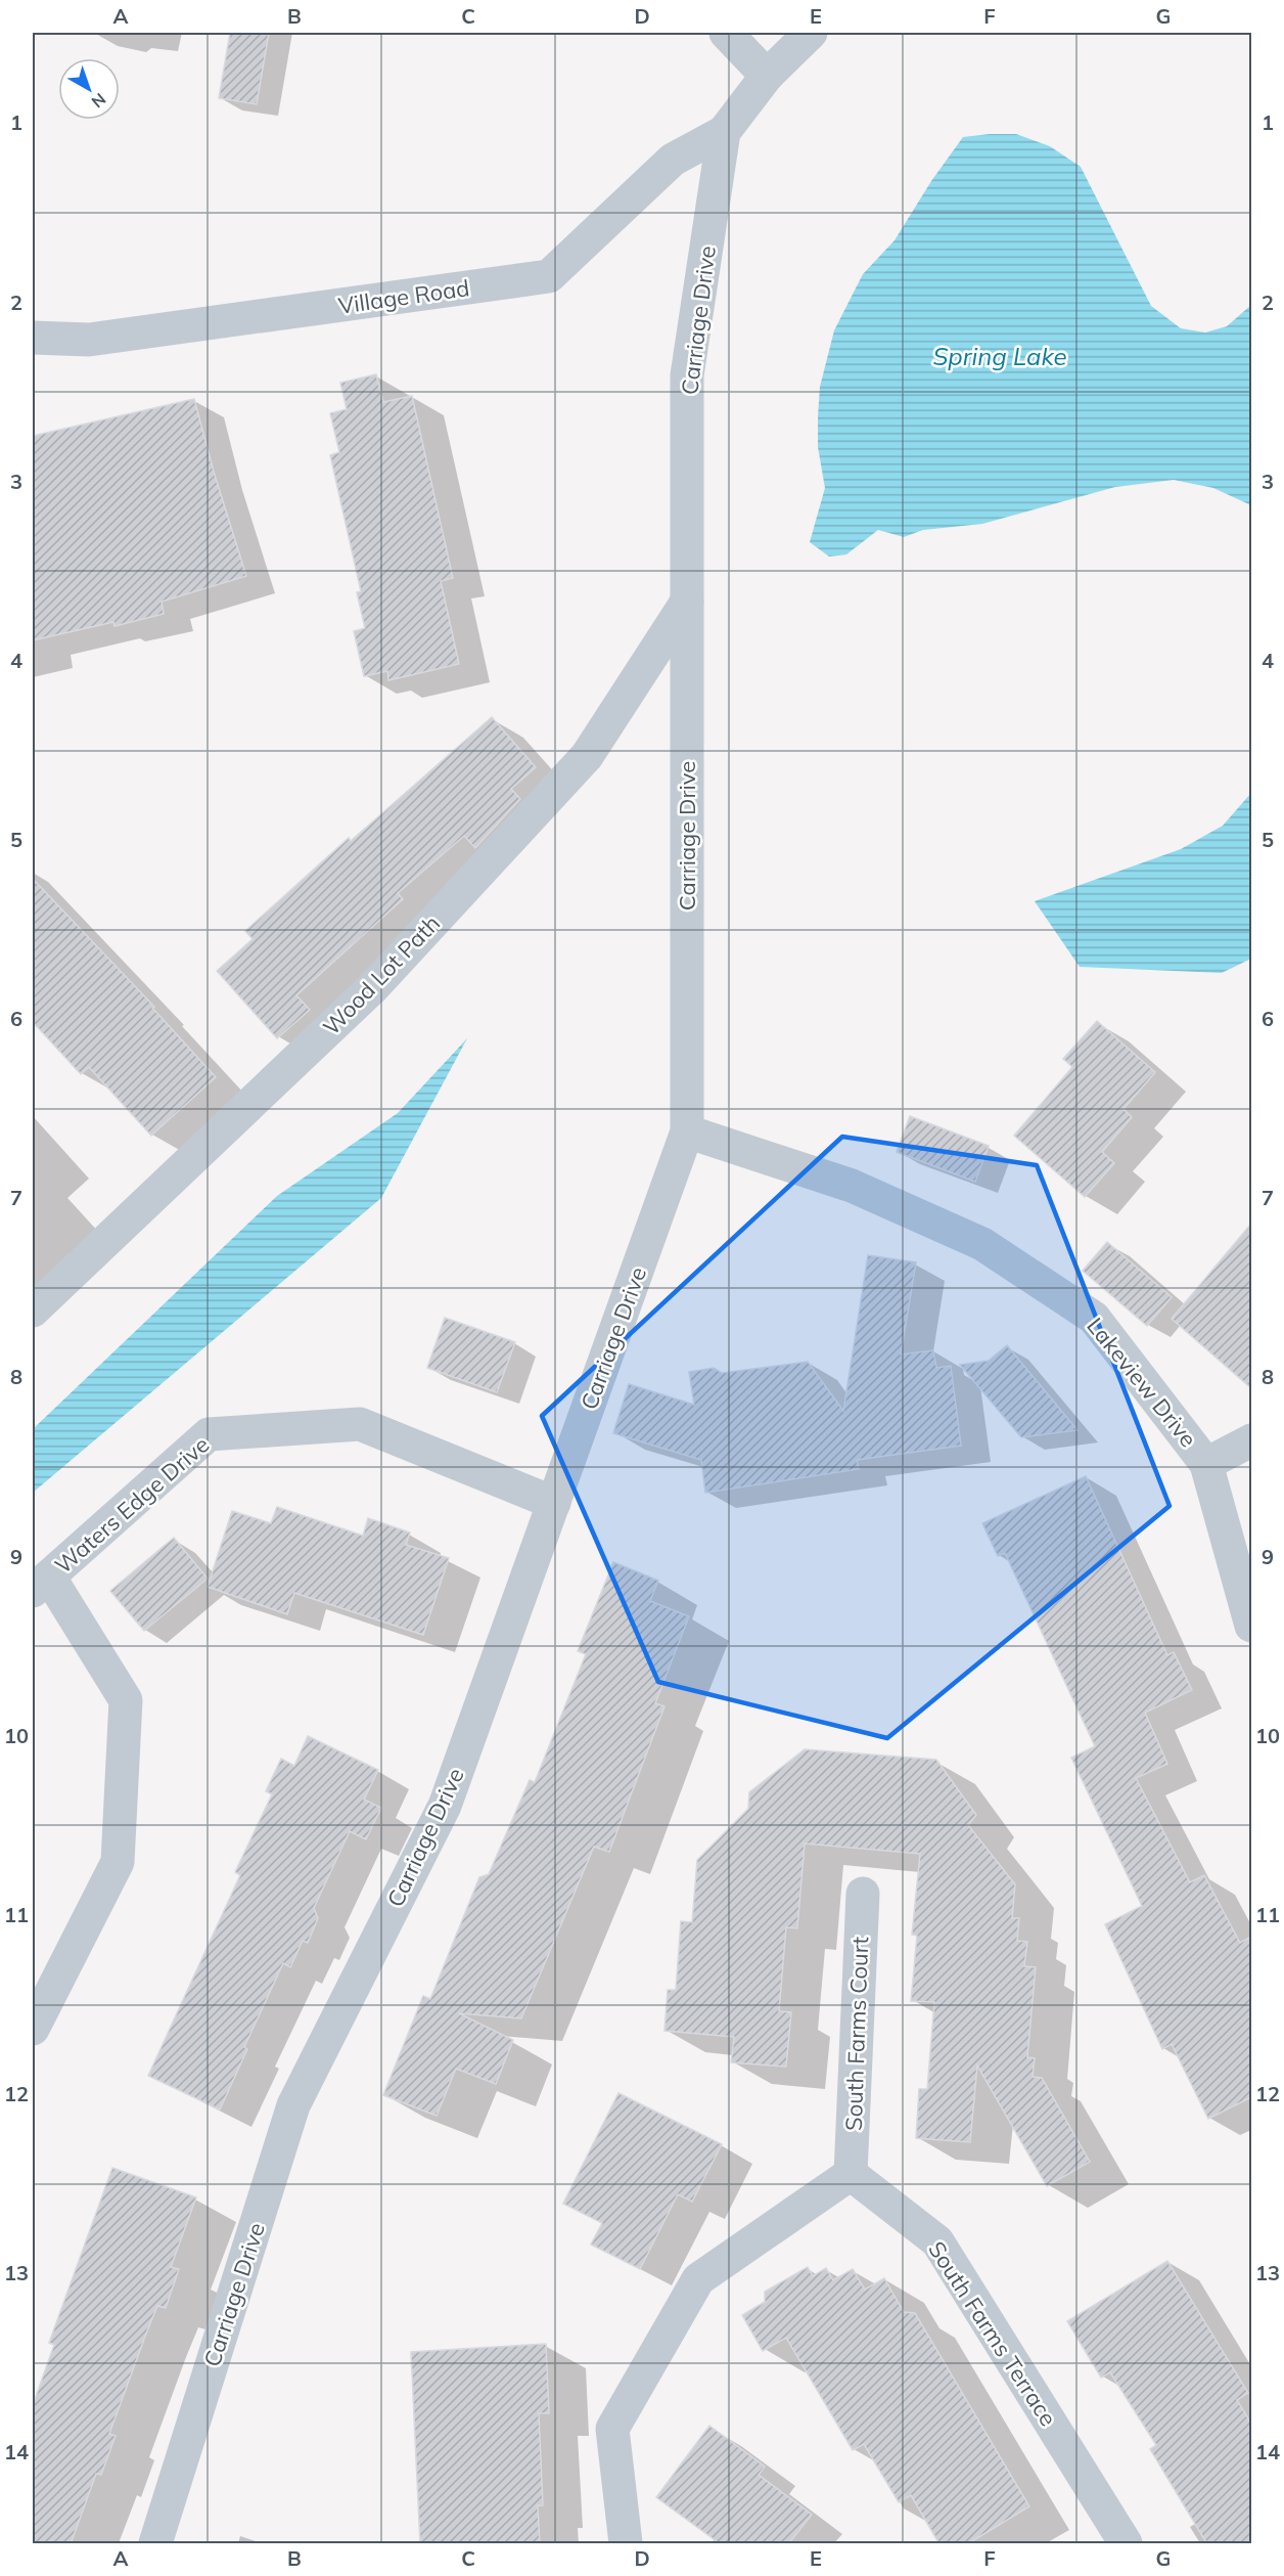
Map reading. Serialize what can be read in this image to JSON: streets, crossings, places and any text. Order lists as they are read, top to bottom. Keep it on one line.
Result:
{"streets":{"street":["Village Road","Carriage Drive","Wood Lot Path","Lakeview Drive","Waters Edge Drive","South Farms Court","South Farms Terrace"]},"crossings":[["Village Road","Carriage Drive"],["Carriage Drive","Wood Lot Path"],["Carriage Drive","Lakeview Drive"],["Carriage Drive","Waters Edge Drive"],["South Farms Court","South Farms Terrace"]],"water":["Spring Lake"],"north":"bottom right","grid":{"columns":["A","B","C","D","E","F","G"],"rows":["1","2","3","4","5","6","7","8","9","10","11","12","13","14"]}}
